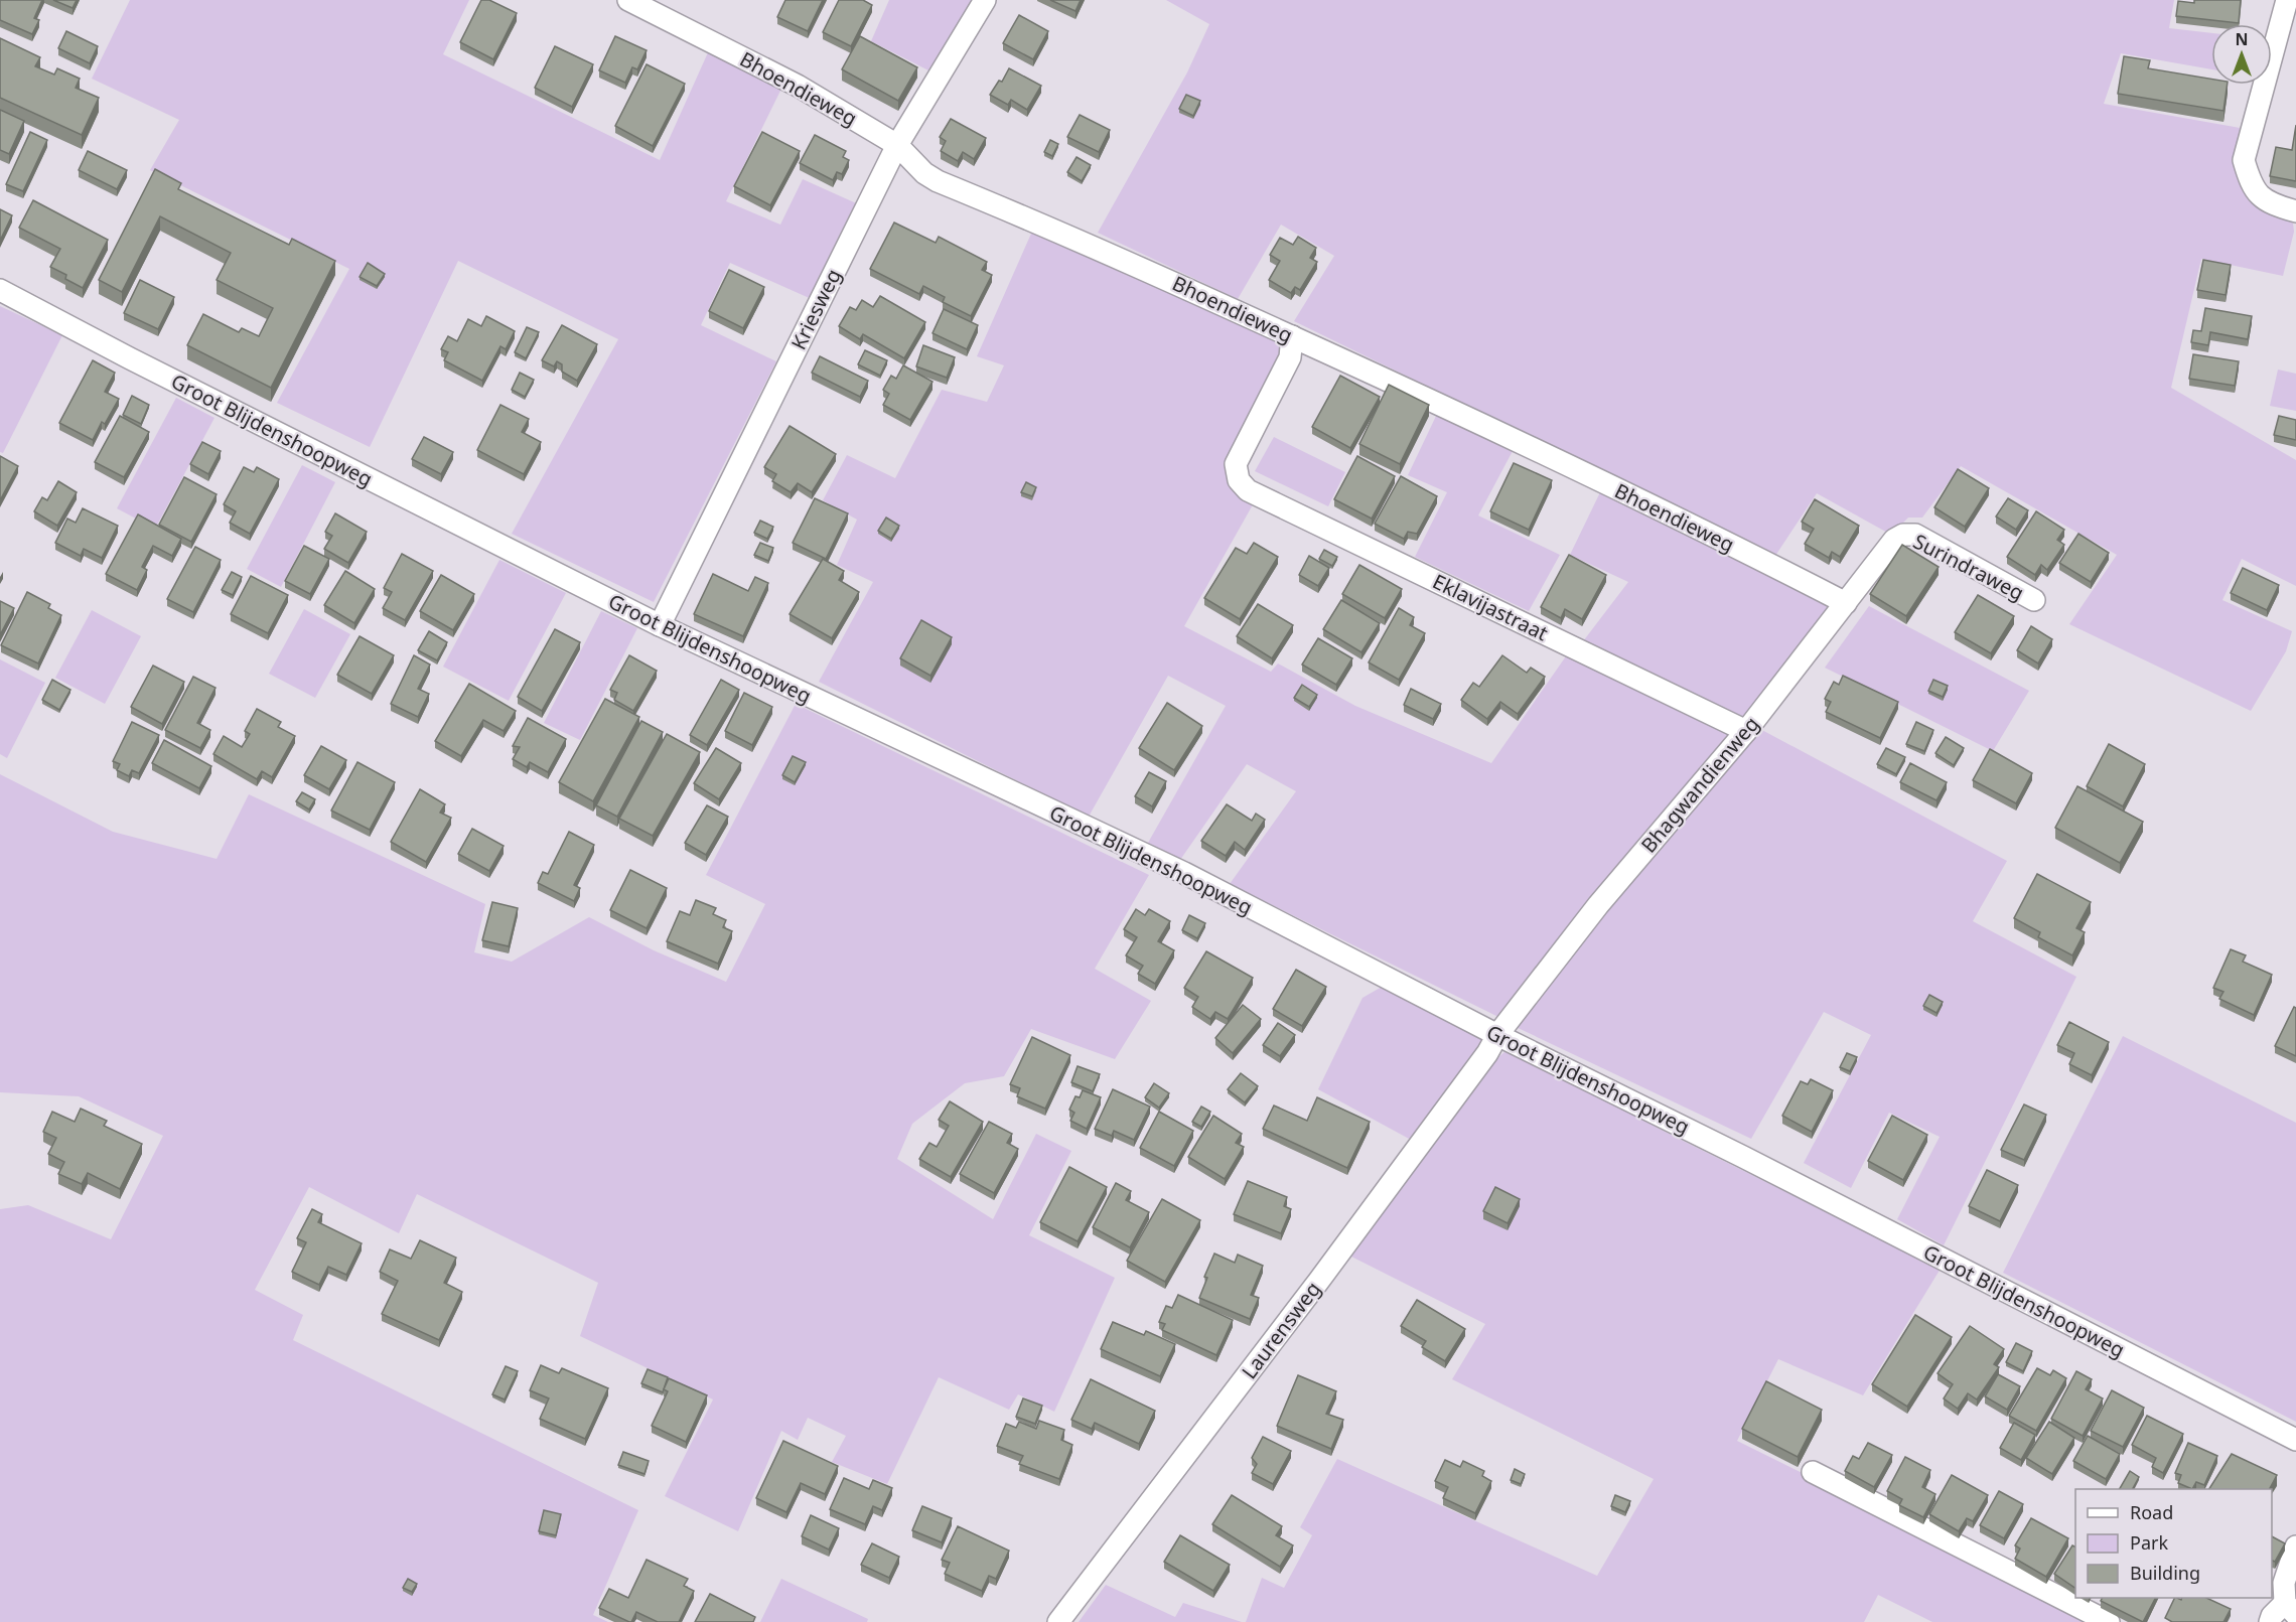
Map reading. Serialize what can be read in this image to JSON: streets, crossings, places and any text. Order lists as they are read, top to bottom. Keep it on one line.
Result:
{"streets":{"street":["Bhoendieweg","Kriesweg","Groot Blijdenshoopweg","Surindraweg","Eklavijastraat","Bhagwandienweg","Laurensweg"]},"crossings":[["Bhoendieweg","Kriesweg"],["Bhoendieweg","Eklavijastraat"],["Bhoendieweg","Bhagwandienweg"],["Kriesweg","Groot Blijdenshoopweg"],["Groot Blijdenshoopweg","Bhagwandienweg"],["Groot Blijdenshoopweg","Laurensweg"],["Surindraweg","Bhagwandienweg"],["Eklavijastraat","Bhagwandienweg"],["Bhagwandienweg","Laurensweg"]],"legend":["Road","Park","Building"],"north":"top"}
